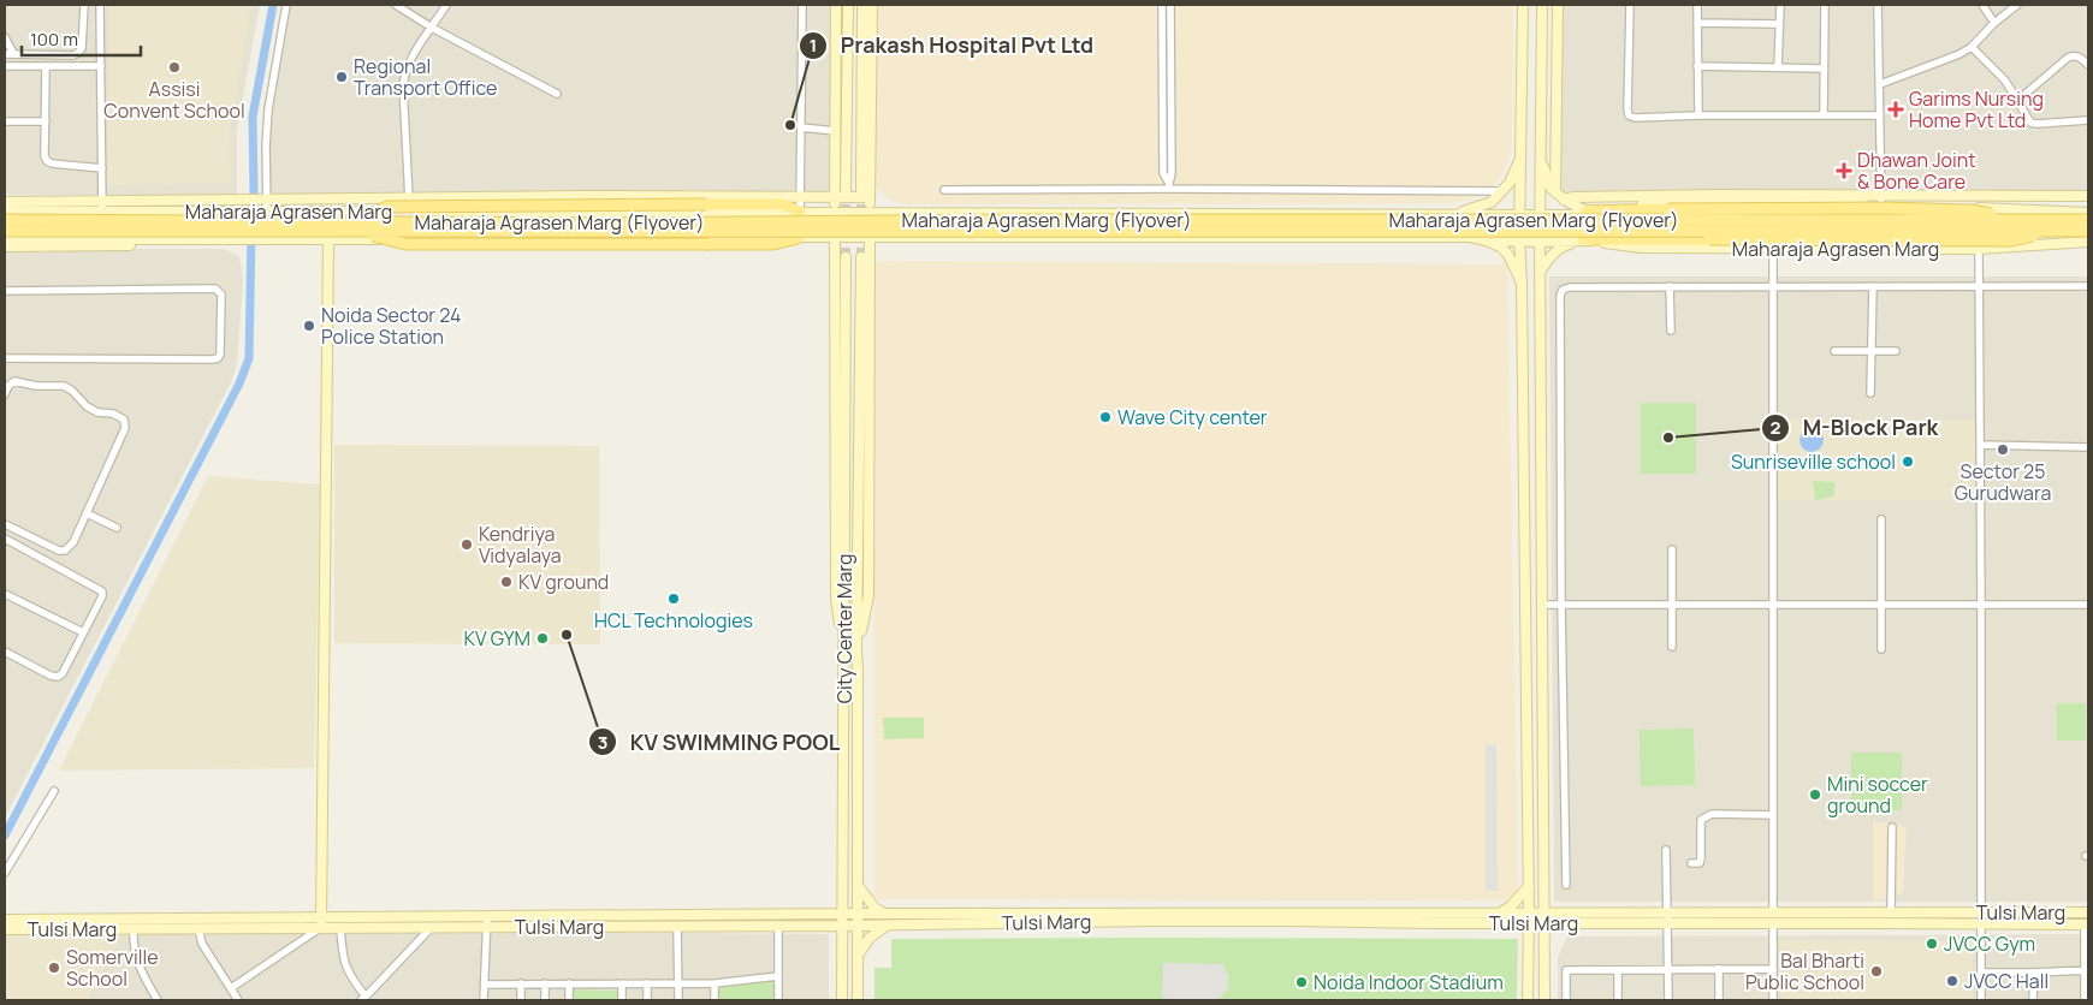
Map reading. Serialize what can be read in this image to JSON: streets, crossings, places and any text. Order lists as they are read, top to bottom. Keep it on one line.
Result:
{"streets":{"main road":["Maharaja Agrasen Marg (Flyover)"],"street":["Maharaja Agrasen Marg","City Center Marg","Tulsi Marg"]},"crossings":[["City Center Marg","Tulsi Marg"]],"places":{"other":["Assisi Convent School","Regional Transport Office","Prakash Hospital Pvt Ltd","Noida Sector 24 Police Station","Wave City center","M-Block Park","Sector 25 Gurudwara","Sunriseville school","Kendriya Vidyalaya","KV ground","HCL Technologies","KV SWIMMING POOL","KV GYM","Mini soccer ground","JVCC Gym","Somerville School","Bal Bharti Public School","JVCC Hall","Noida Indoor Stadium"],"health":["Garims Nursing Home Pvt Ltd","Dhawan Joint & Bone Care"]},"scale_bar":"100 m"}
